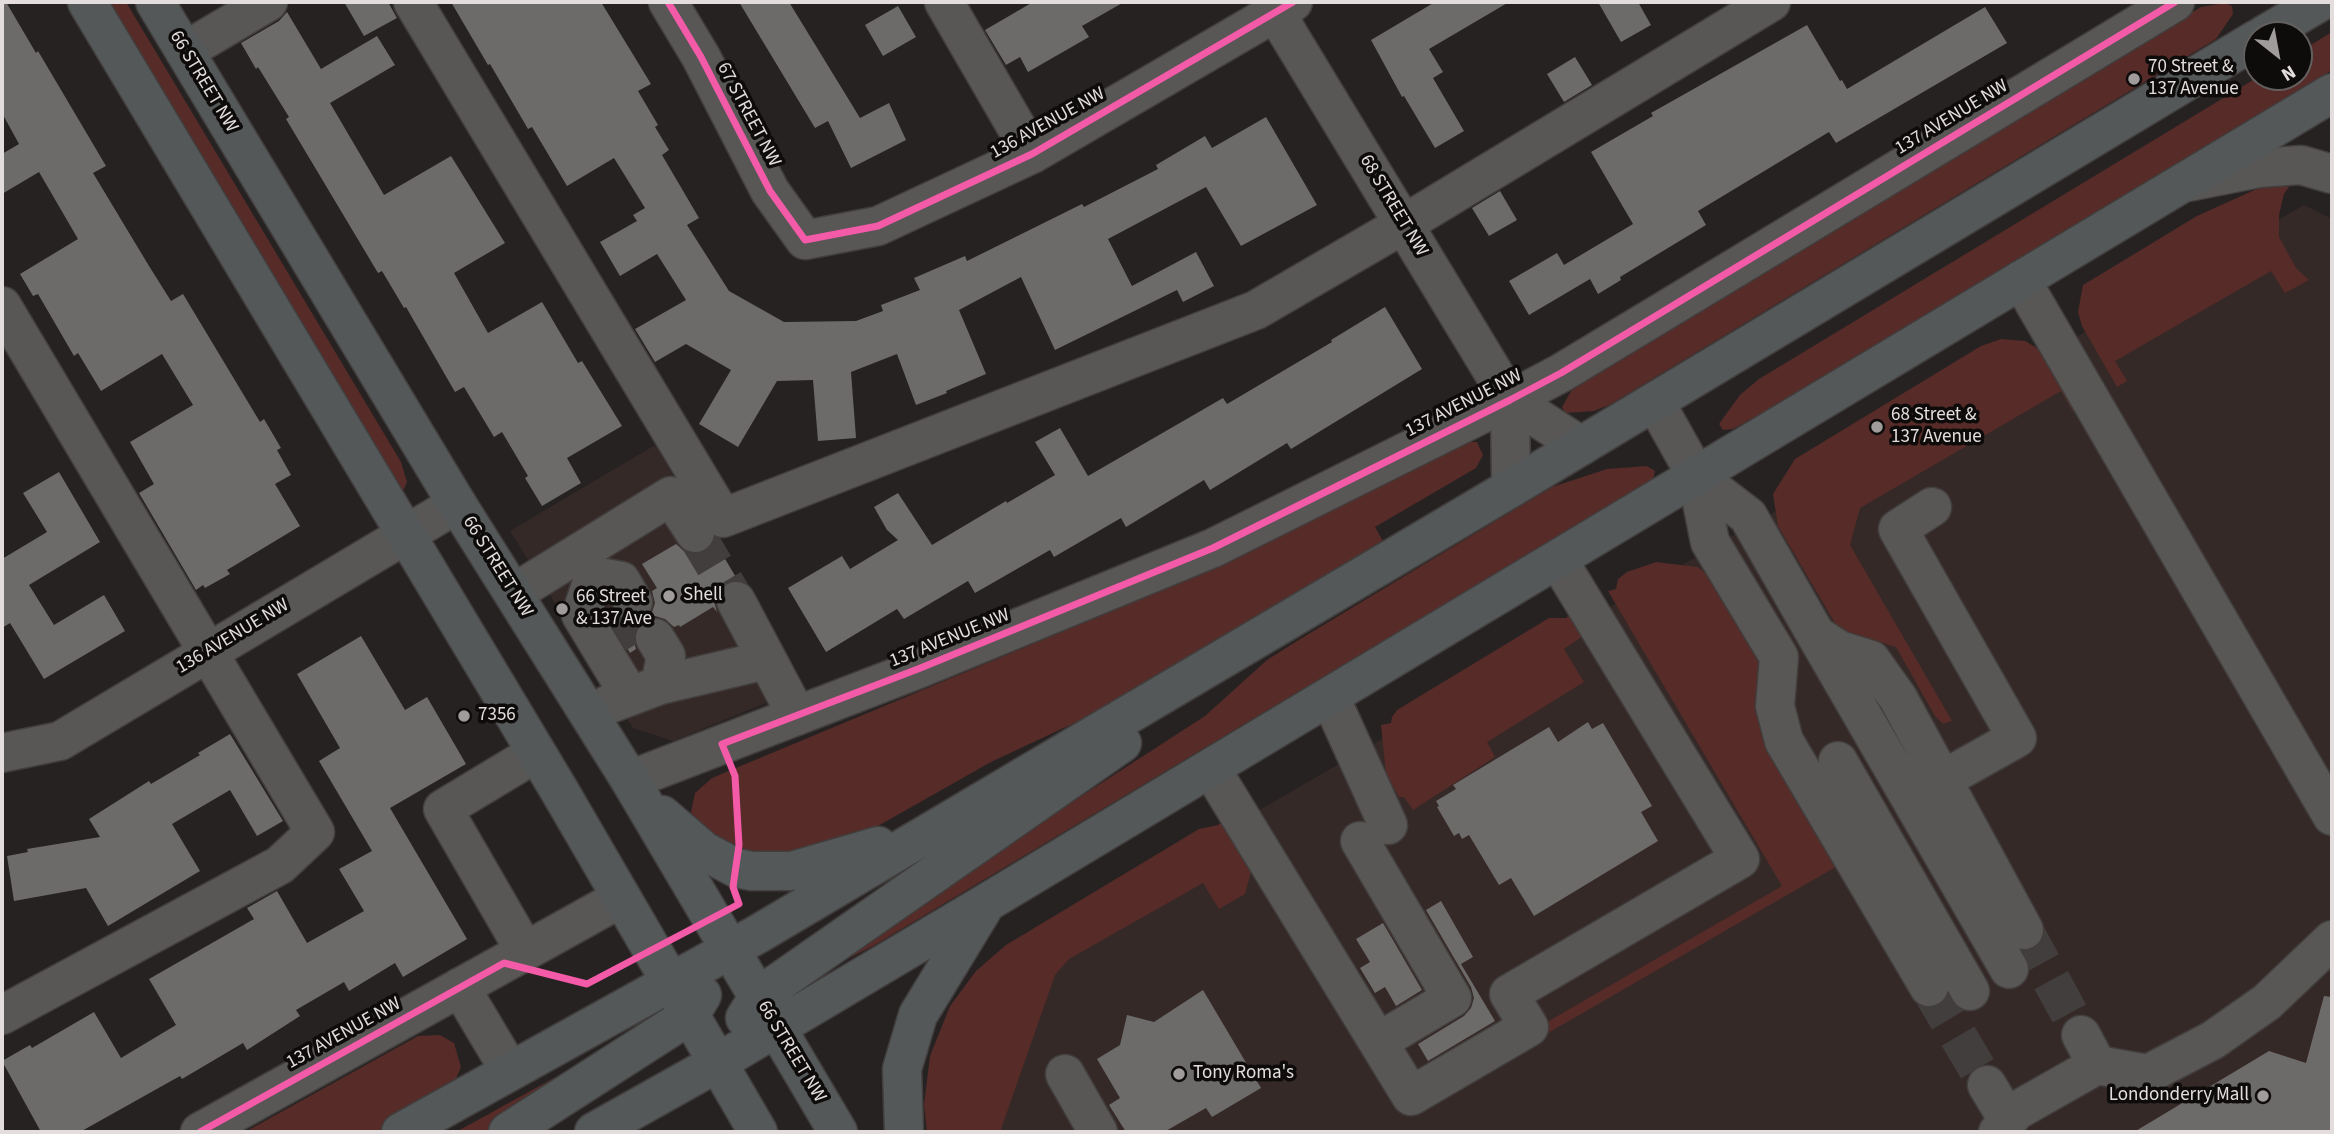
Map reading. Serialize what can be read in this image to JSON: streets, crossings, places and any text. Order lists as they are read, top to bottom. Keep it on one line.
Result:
{"streets":{"main road":["66 STREET NW"],"street":["67 STREET NW","137 AVENUE NW","136 AVENUE NW","68 STREET NW"]},"crossings":[["66 STREET NW","137 AVENUE NW"],["66 STREET NW","136 AVENUE NW"],["67 STREET NW","136 AVENUE NW"],["137 AVENUE NW","68 STREET NW"],["136 AVENUE NW","68 STREET NW"]],"places":["70 Street & 137 Avenue","68 Street & 137 Avenue","Shell","66 Street & 137 Ave","7356","Tony Roma's","Londonderry Mall"],"north":"bottom right"}
